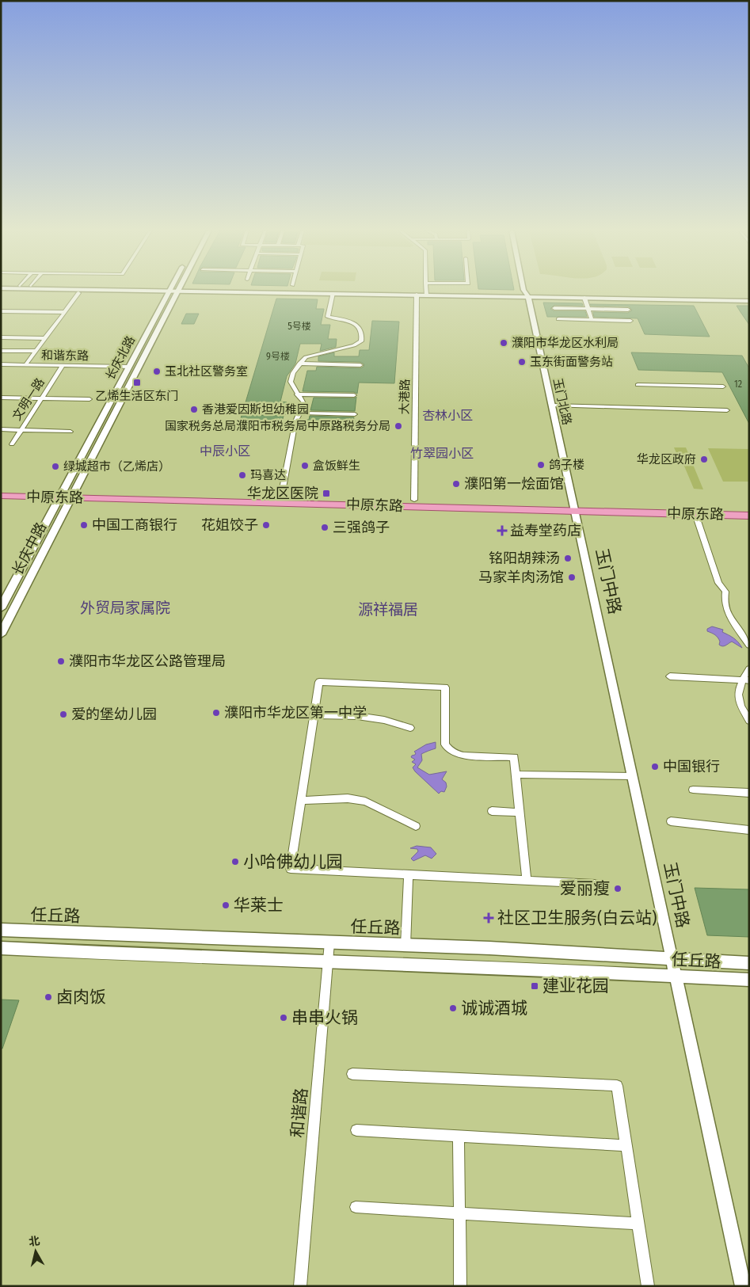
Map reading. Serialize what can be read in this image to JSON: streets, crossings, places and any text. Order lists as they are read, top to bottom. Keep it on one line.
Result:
{"streets":{"main road":["长庆北路","中原东路","长庆中路"],"street":["和谐东路","大港路","文明一路","玉门北路","玉门中路","任丘路","和谐路"]},"crossings":[["和谐东路","长庆北路"],["和谐东路","文明一路"],["长庆北路","中原东路"],["长庆北路","长庆中路"],["大港路","中原东路"],["玉门北路","中原东路"],["玉门北路","玉门中路"],["中原东路","长庆中路"],["中原东路","玉门中路"],["玉门中路","任丘路"],["任丘路","和谐路"]],"districts":["杏林小区","中辰小区","竹翠园小区","外贸局家属院","源祥福居"],"places":{"other":["濮阳市华龙区水利局","玉东街面警务站","玉北社区警务室","香港爱因斯坦幼稚园","国家税务总局濮阳市税务局中原路税务分局","华龙区政府","鸽子楼","盒饭鲜生","绿城超市（乙烯店）","玛喜达","濮阳第一烩面馆","中国工商银行","花姐饺子","三强鸽子","铭阳胡辣汤","马家羊肉汤馆","濮阳市华龙区公路管理局","濮阳市华龙区第一中学","爱的堡幼儿园","中国银行","小哈佛幼儿园","爱丽瘦","华莱士","卤肉饭","诚诚酒城","串串火锅"],"transit":["乙烯生活区东门","华龙区医院","建业花园"],"health":["益寿堂药店","社区卫生服务(白云站)"]},"house_numbers":["5号楼","9号楼","12"],"north":"top"}
